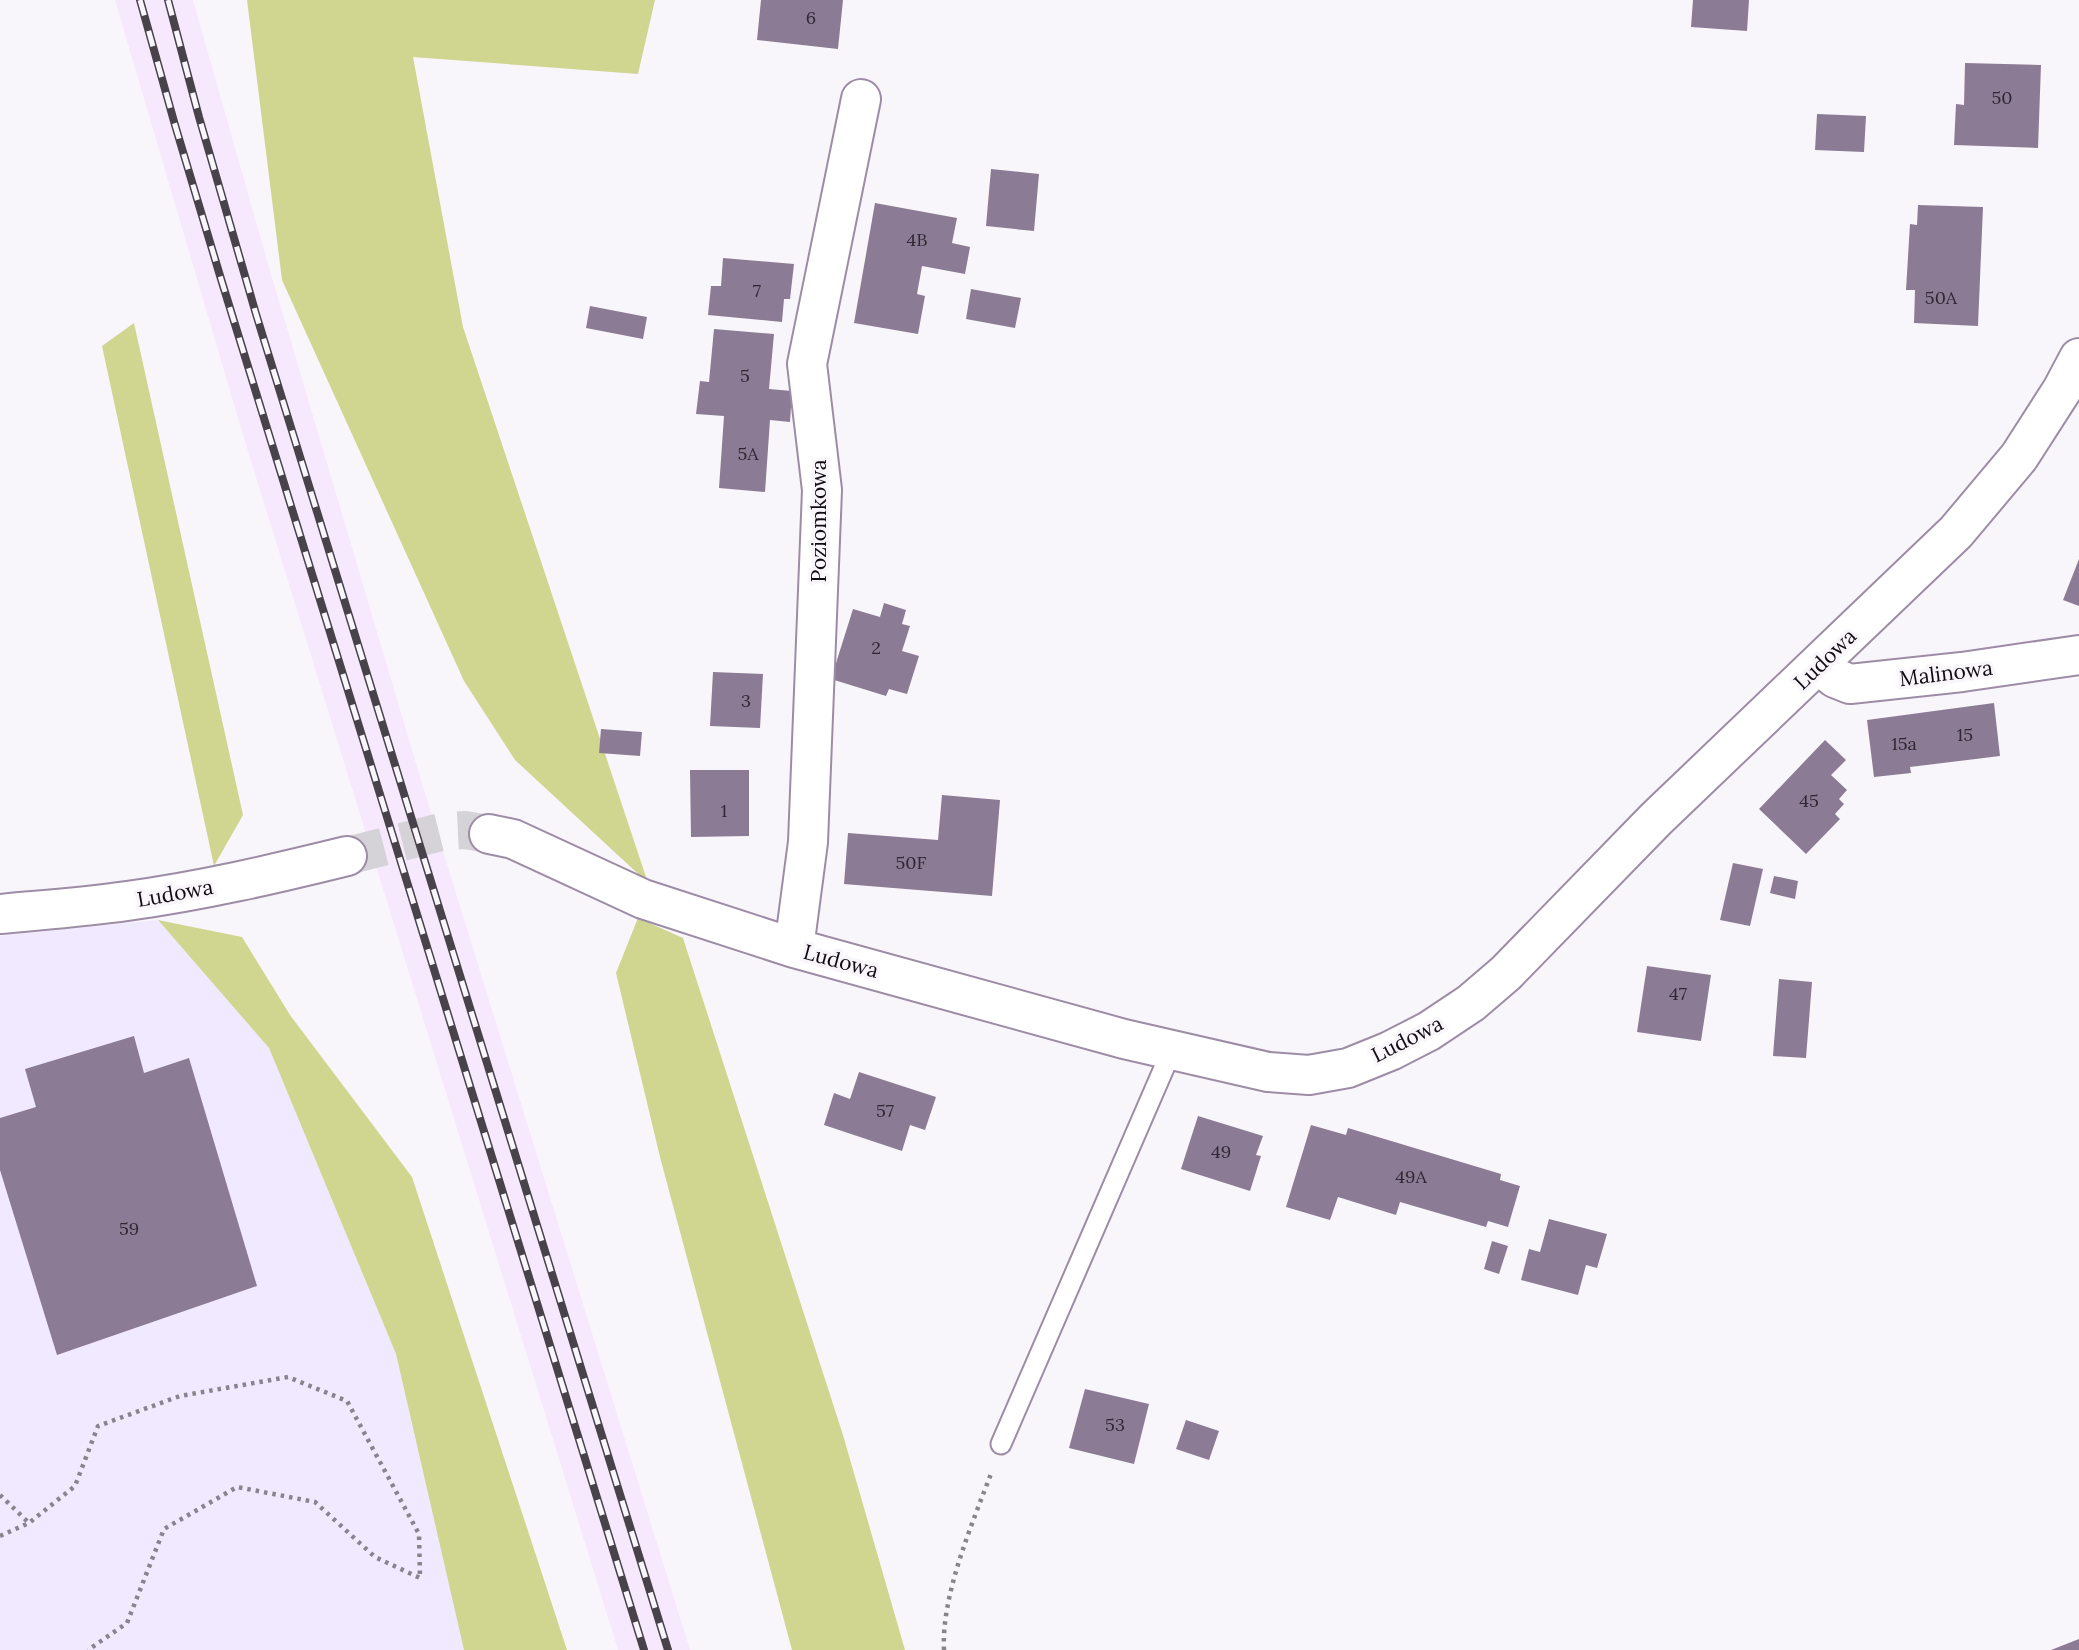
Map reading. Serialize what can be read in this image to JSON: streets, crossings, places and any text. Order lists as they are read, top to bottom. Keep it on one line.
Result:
{"streets":{"street":["Poziomkowa","Ludowa","Malinowa"]},"crossings":[["Poziomkowa","Ludowa"],["Ludowa","Malinowa"]],"house_numbers":["6","50","4B","7","50A","5","5A","2","3","15","15a","45","1","50F","47","57","49","49A","59","53"]}
